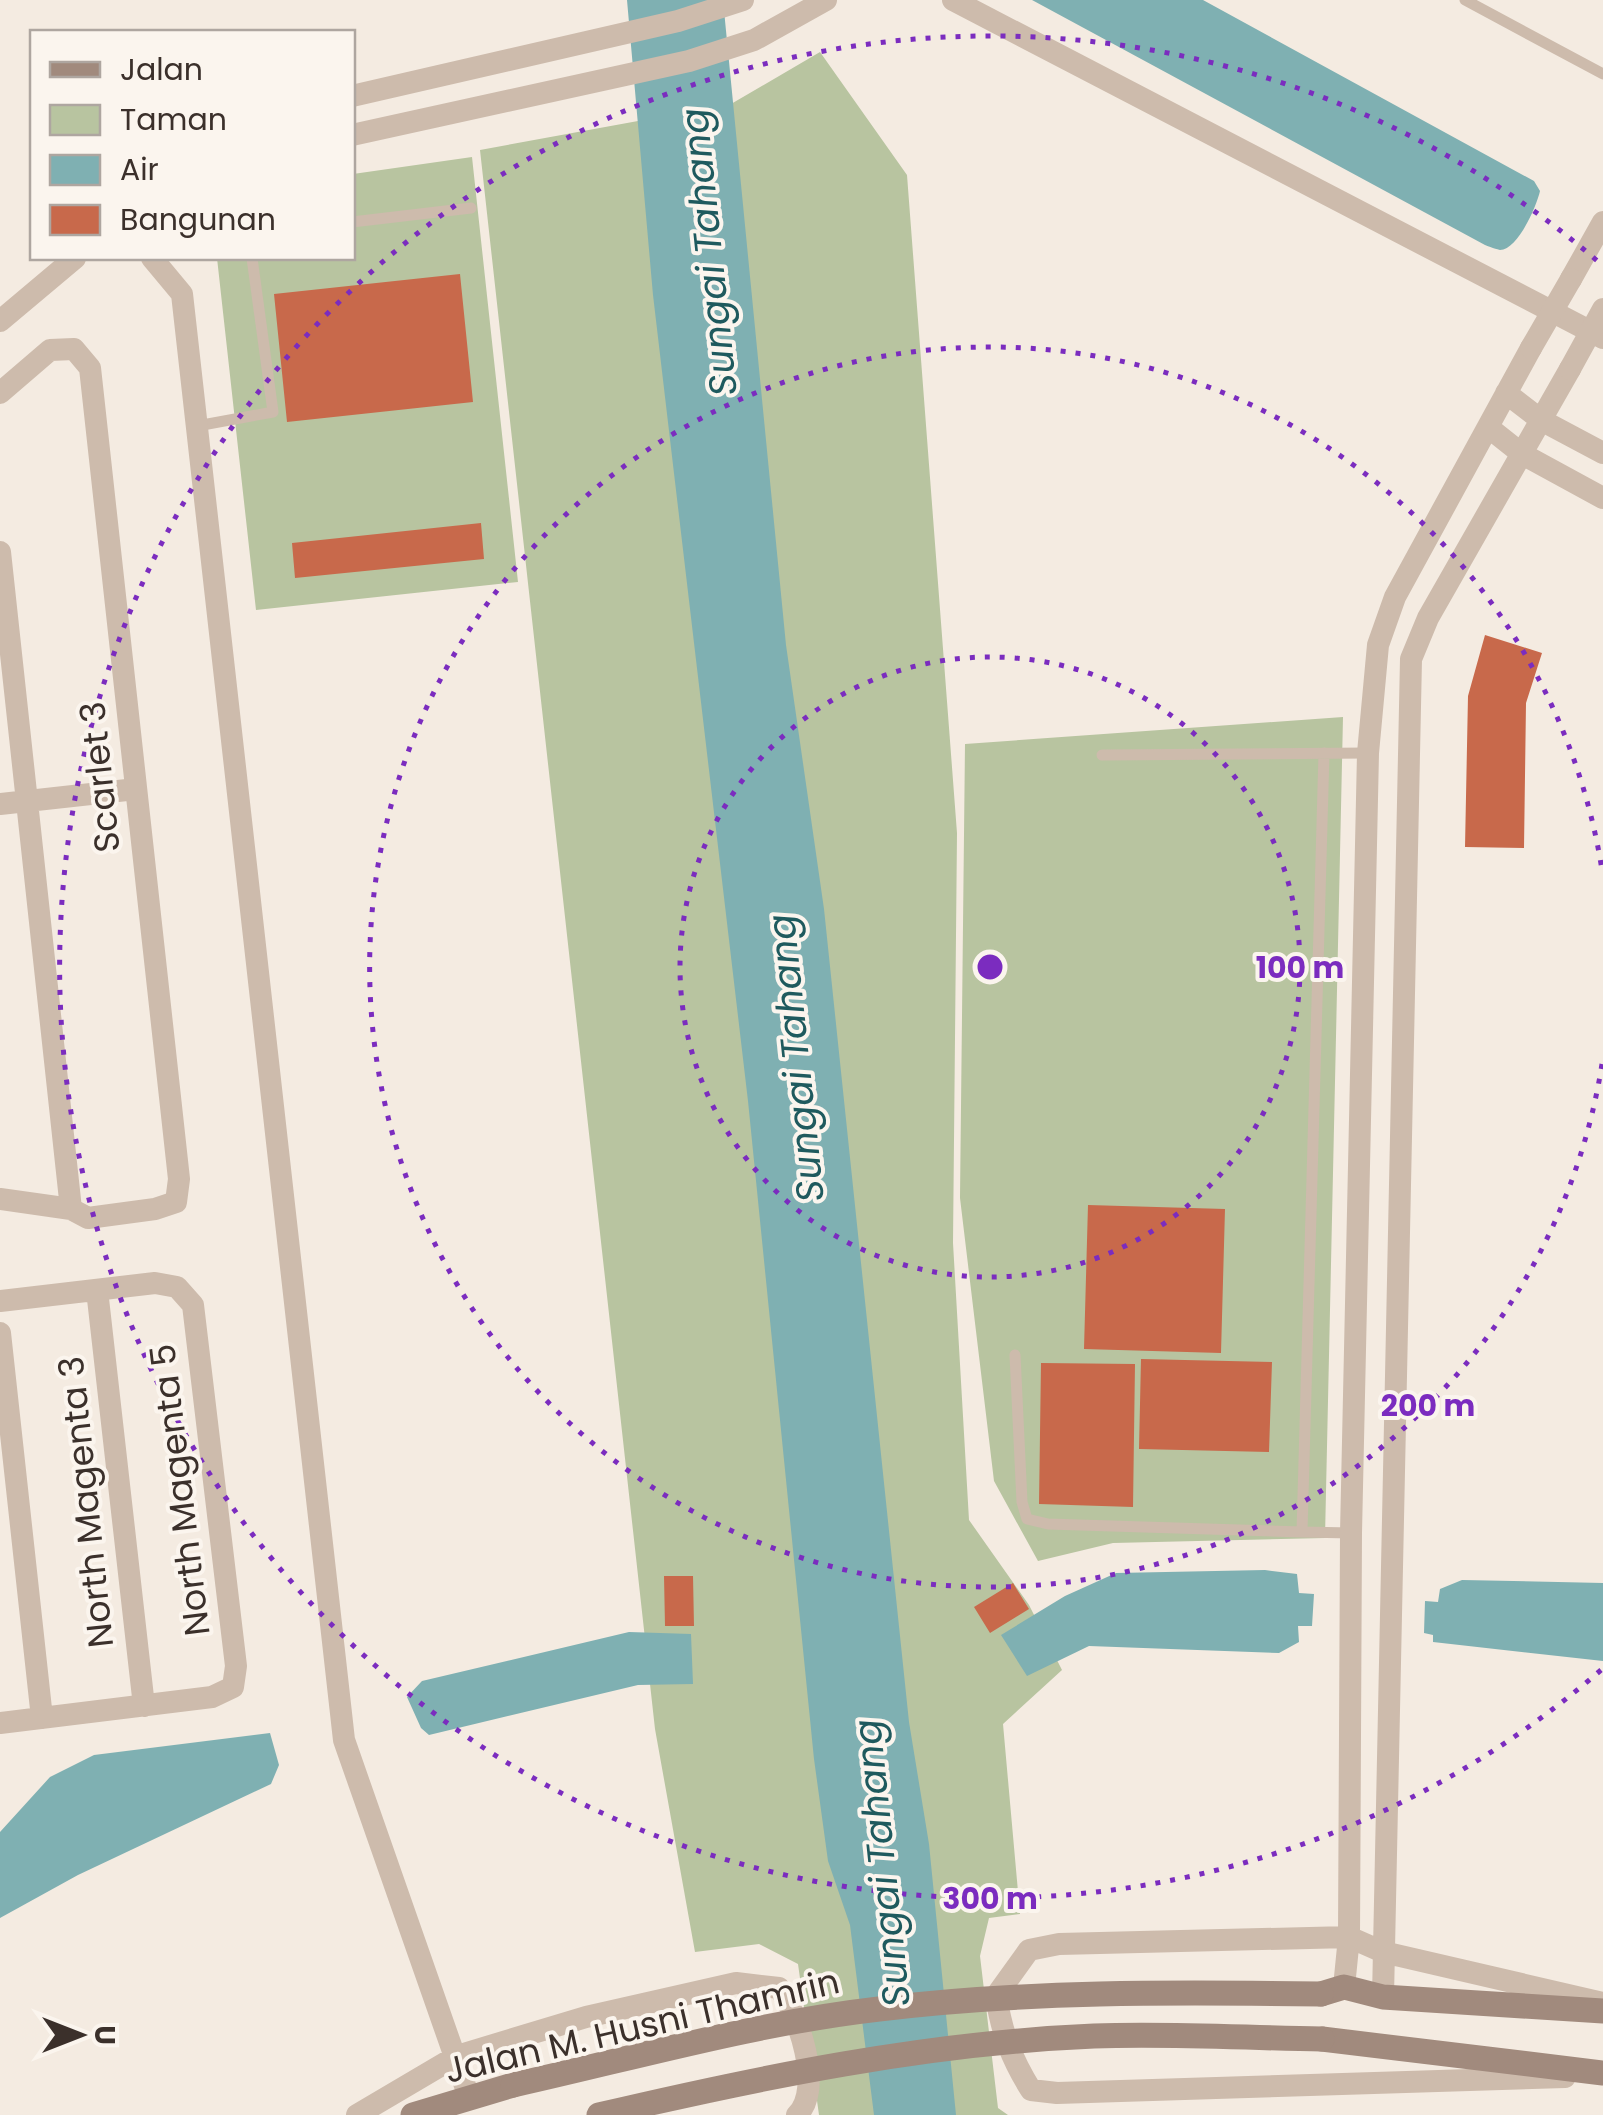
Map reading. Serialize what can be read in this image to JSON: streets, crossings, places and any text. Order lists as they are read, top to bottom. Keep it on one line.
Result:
{"streets":{"main road":["Jalan M. Husni Thamrin"],"street":["Scarlet 3","North Magenta 5","North Magenta 3"]},"crossings":[["North Magenta 5","North Magenta 3"]],"water":["Sungai Tahang"],"legend":["Jalan","Taman","Air","Bangunan"],"north":"right","rings":["100 m","200 m","300 m"]}
